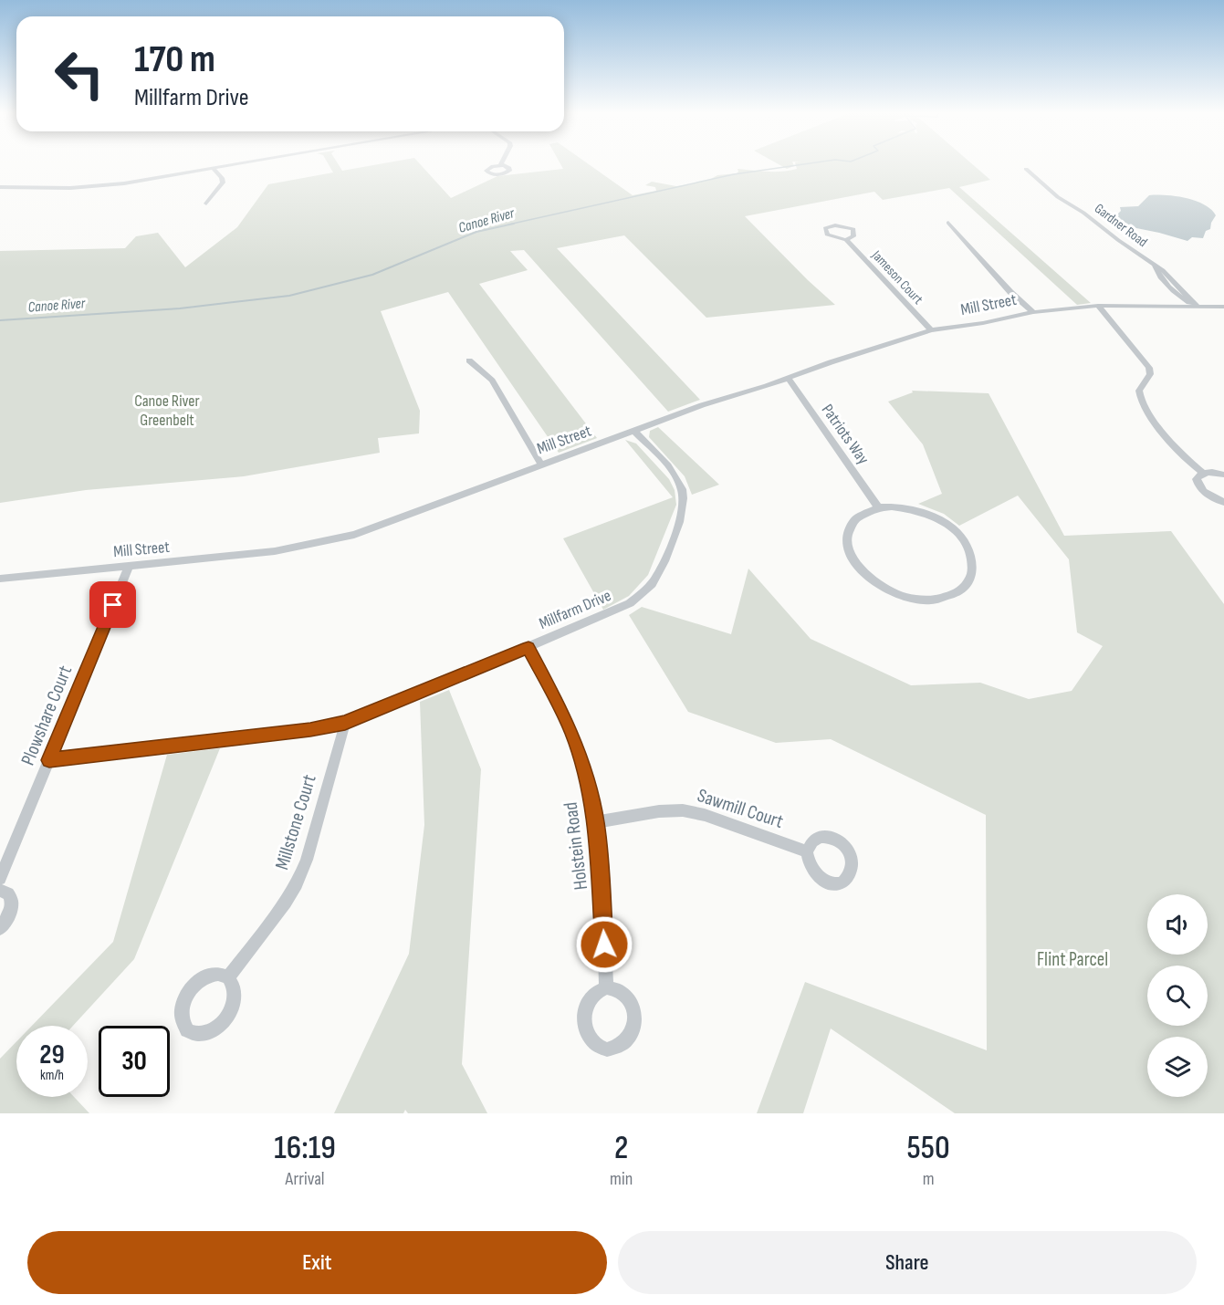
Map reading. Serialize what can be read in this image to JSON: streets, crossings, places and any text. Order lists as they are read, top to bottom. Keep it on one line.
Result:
{"streets":{"street":["Gardner Road","Jameson Court","Mill Street","Patriots Way","Millfarm Drive","Plowshare Court","Sawmill Court","Millstone Court","Holstein Road"]},"crossings":[["Gardner Road","Mill Street"],["Jameson Court","Mill Street"],["Mill Street","Patriots Way"],["Mill Street","Millfarm Drive"],["Mill Street","Plowshare Court"],["Millfarm Drive","Plowshare Court"],["Millfarm Drive","Millstone Court"],["Millfarm Drive","Holstein Road"],["Sawmill Court","Holstein Road"]],"water":["Canoe River"],"parks":["Canoe River Greenbelt","Flint Parcel"],"page":{"turn":["170 m","Millfarm Drive"],"speed":"29 km/h","limit":"30","eta":["16:19","Arrival","2","min","550","m"],"buttons":["Exit","Share"]}}
